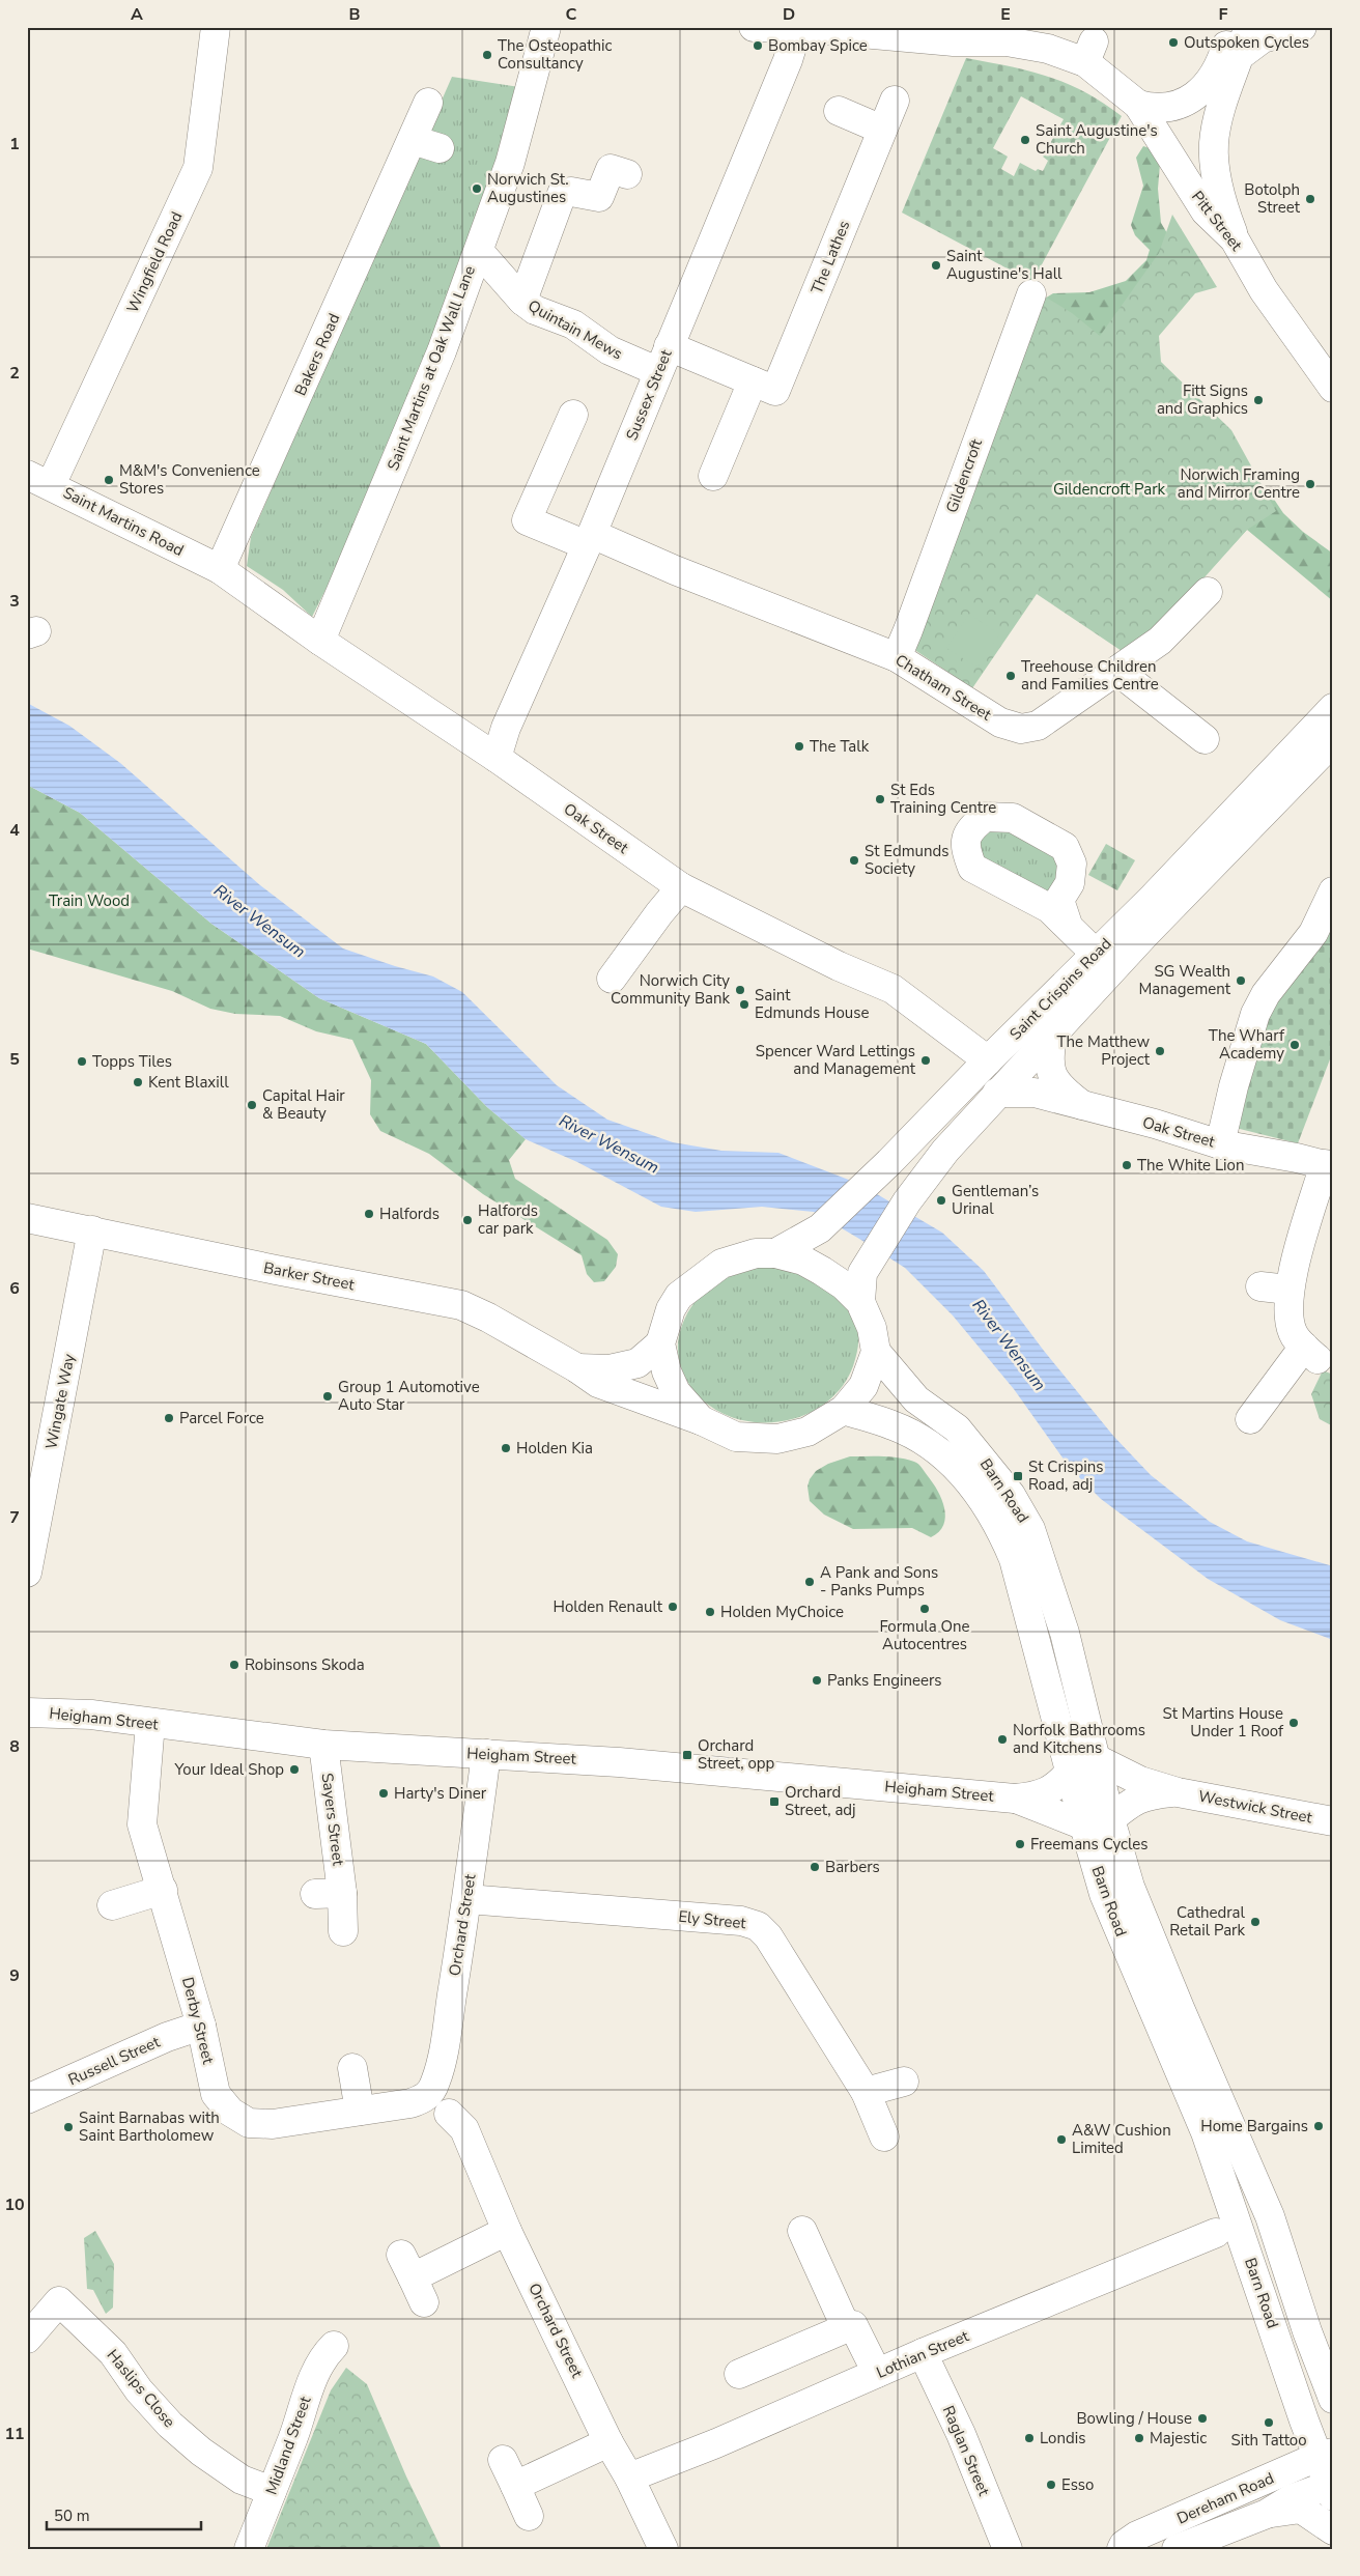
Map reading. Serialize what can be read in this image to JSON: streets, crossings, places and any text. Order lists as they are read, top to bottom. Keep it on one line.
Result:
{"streets":{"street":["Pitt Street","The Lathes","Wingfield Road","Quintain Mews","Bakers Road","Saint Martins at Oak Wall Lane","Sussex Street","Gildencroft","Saint Martins Road","Chatham Street","Oak Street","Saint Crispins Road","Barker Street","Wingate Way","Barn Road","Heigham Street","Westwick Street","Sayers Street","Ely Street","Orchard Street","Derby Street","Russell Street","Lothian Street","Haslips Close","Midland Street","Raglan Street","Dereham Road"]},"crossings":[["The Lathes","Quintain Mews"],["The Lathes","Sussex Street"],["Wingfield Road","Saint Martins Road"],["Quintain Mews","Sussex Street"],["Bakers Road","Saint Martins Road"],["Bakers Road","Oak Street"],["Saint Martins at Oak Wall Lane","Oak Street"],["Sussex Street","Chatham Street"],["Sussex Street","Oak Street"],["Gildencroft","Chatham Street"],["Saint Martins Road","Oak Street"],["Oak Street","Saint Crispins Road"],["Saint Crispins Road","Barn Road"],["Barker Street","Wingate Way"],["Barker Street","Barn Road"],["Barn Road","Heigham Street"],["Barn Road","Westwick Street"],["Barn Road","Dereham Road"],["Heigham Street","Sayers Street"],["Heigham Street","Orchard Street"],["Heigham Street","Derby Street"],["Ely Street","Orchard Street"],["Orchard Street","Derby Street"],["Orchard Street","Lothian Street"],["Derby Street","Russell Street"],["Lothian Street","Raglan Street"],["Haslips Close","Midland Street"]],"water":["River Wensum"],"parks":["Gildencroft Park","Train Wood"],"places":{"other":["Outspoken Cycles","Bombay Spice","The Osteopathic Consultancy","Saint Augustine's Church","Norwich St. Augustines","Botolph Street","Saint Augustine's Hall","Fitt Signs and Graphics","M&M's Convenience Stores","Norwich Framing and Mirror Centre","Treehouse Children and Families Centre","The Talk","St Eds Training Centre","St Edmunds Society","SG Wealth Management","Norwich City Community Bank","Saint Edmunds House","The Wharf Academy","The Matthew Project","Spencer Ward Lettings and Management","Topps Tiles","Kent Blaxill","Capital Hair & Beauty","The White Lion","Gentleman’s Urinal","Halfords","Halfords car park","Group 1 Automotive Auto Star","Parcel Force","Holden Kia","A Pank and Sons - Panks Pumps","Holden Renault","Formula One Autocentres","Holden MyChoice","Robinsons Skoda","Panks Engineers","St Martins House Under 1 Roof","Norfolk Bathrooms and Kitchens","Your Ideal Shop","Harty's Diner","Freemans Cycles","Barbers","Cathedral Retail Park","Home Bargains","Saint Barnabas with Saint Bartholomew","A&W Cushion Limited","Bowling / House","Sith Tattoo","Londis","Majestic","Esso"],"transit":["St Crispins Road, adj","Orchard Street, opp","Orchard Street, adj"]},"scale_bar":"50 m","grid":{"columns":["A","B","C","D","E","F"],"rows":["1","2","3","4","5","6","7","8","9","10","11"]}}
